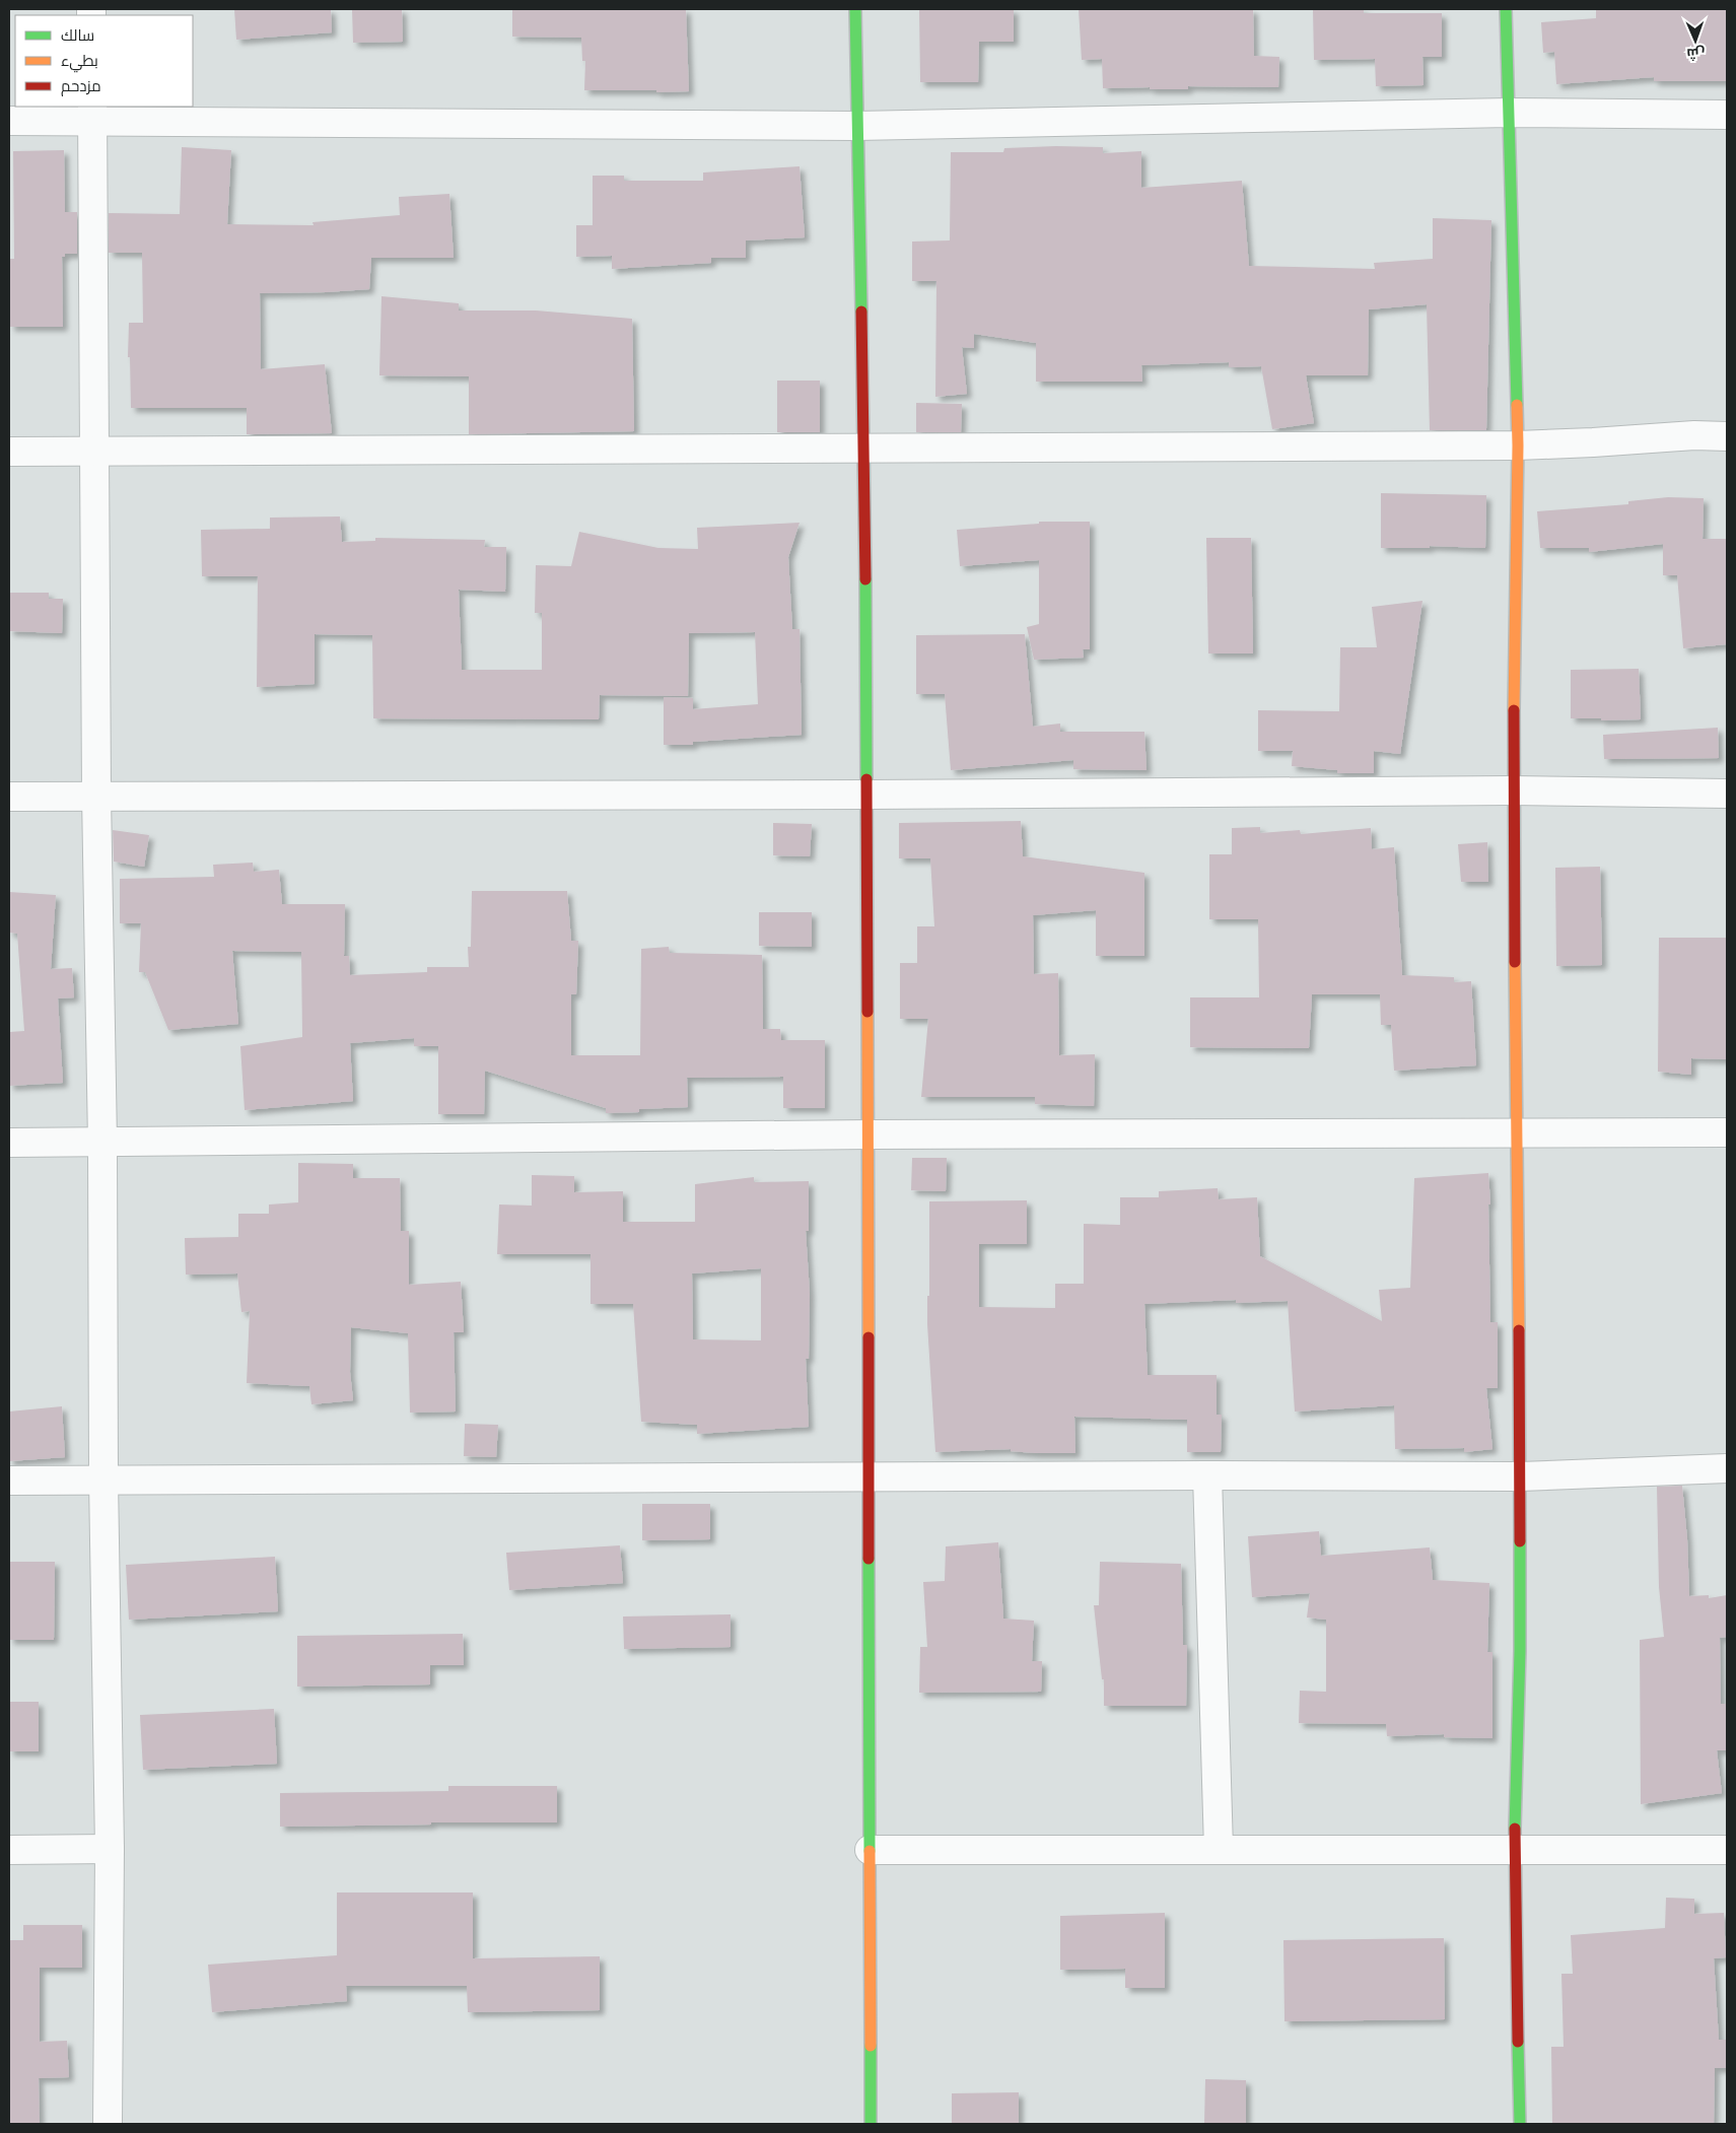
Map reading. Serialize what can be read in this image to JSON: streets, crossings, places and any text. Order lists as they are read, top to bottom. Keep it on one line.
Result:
{"legend":["سالك","بطيء","مزدحم"],"north":"bottom"}
